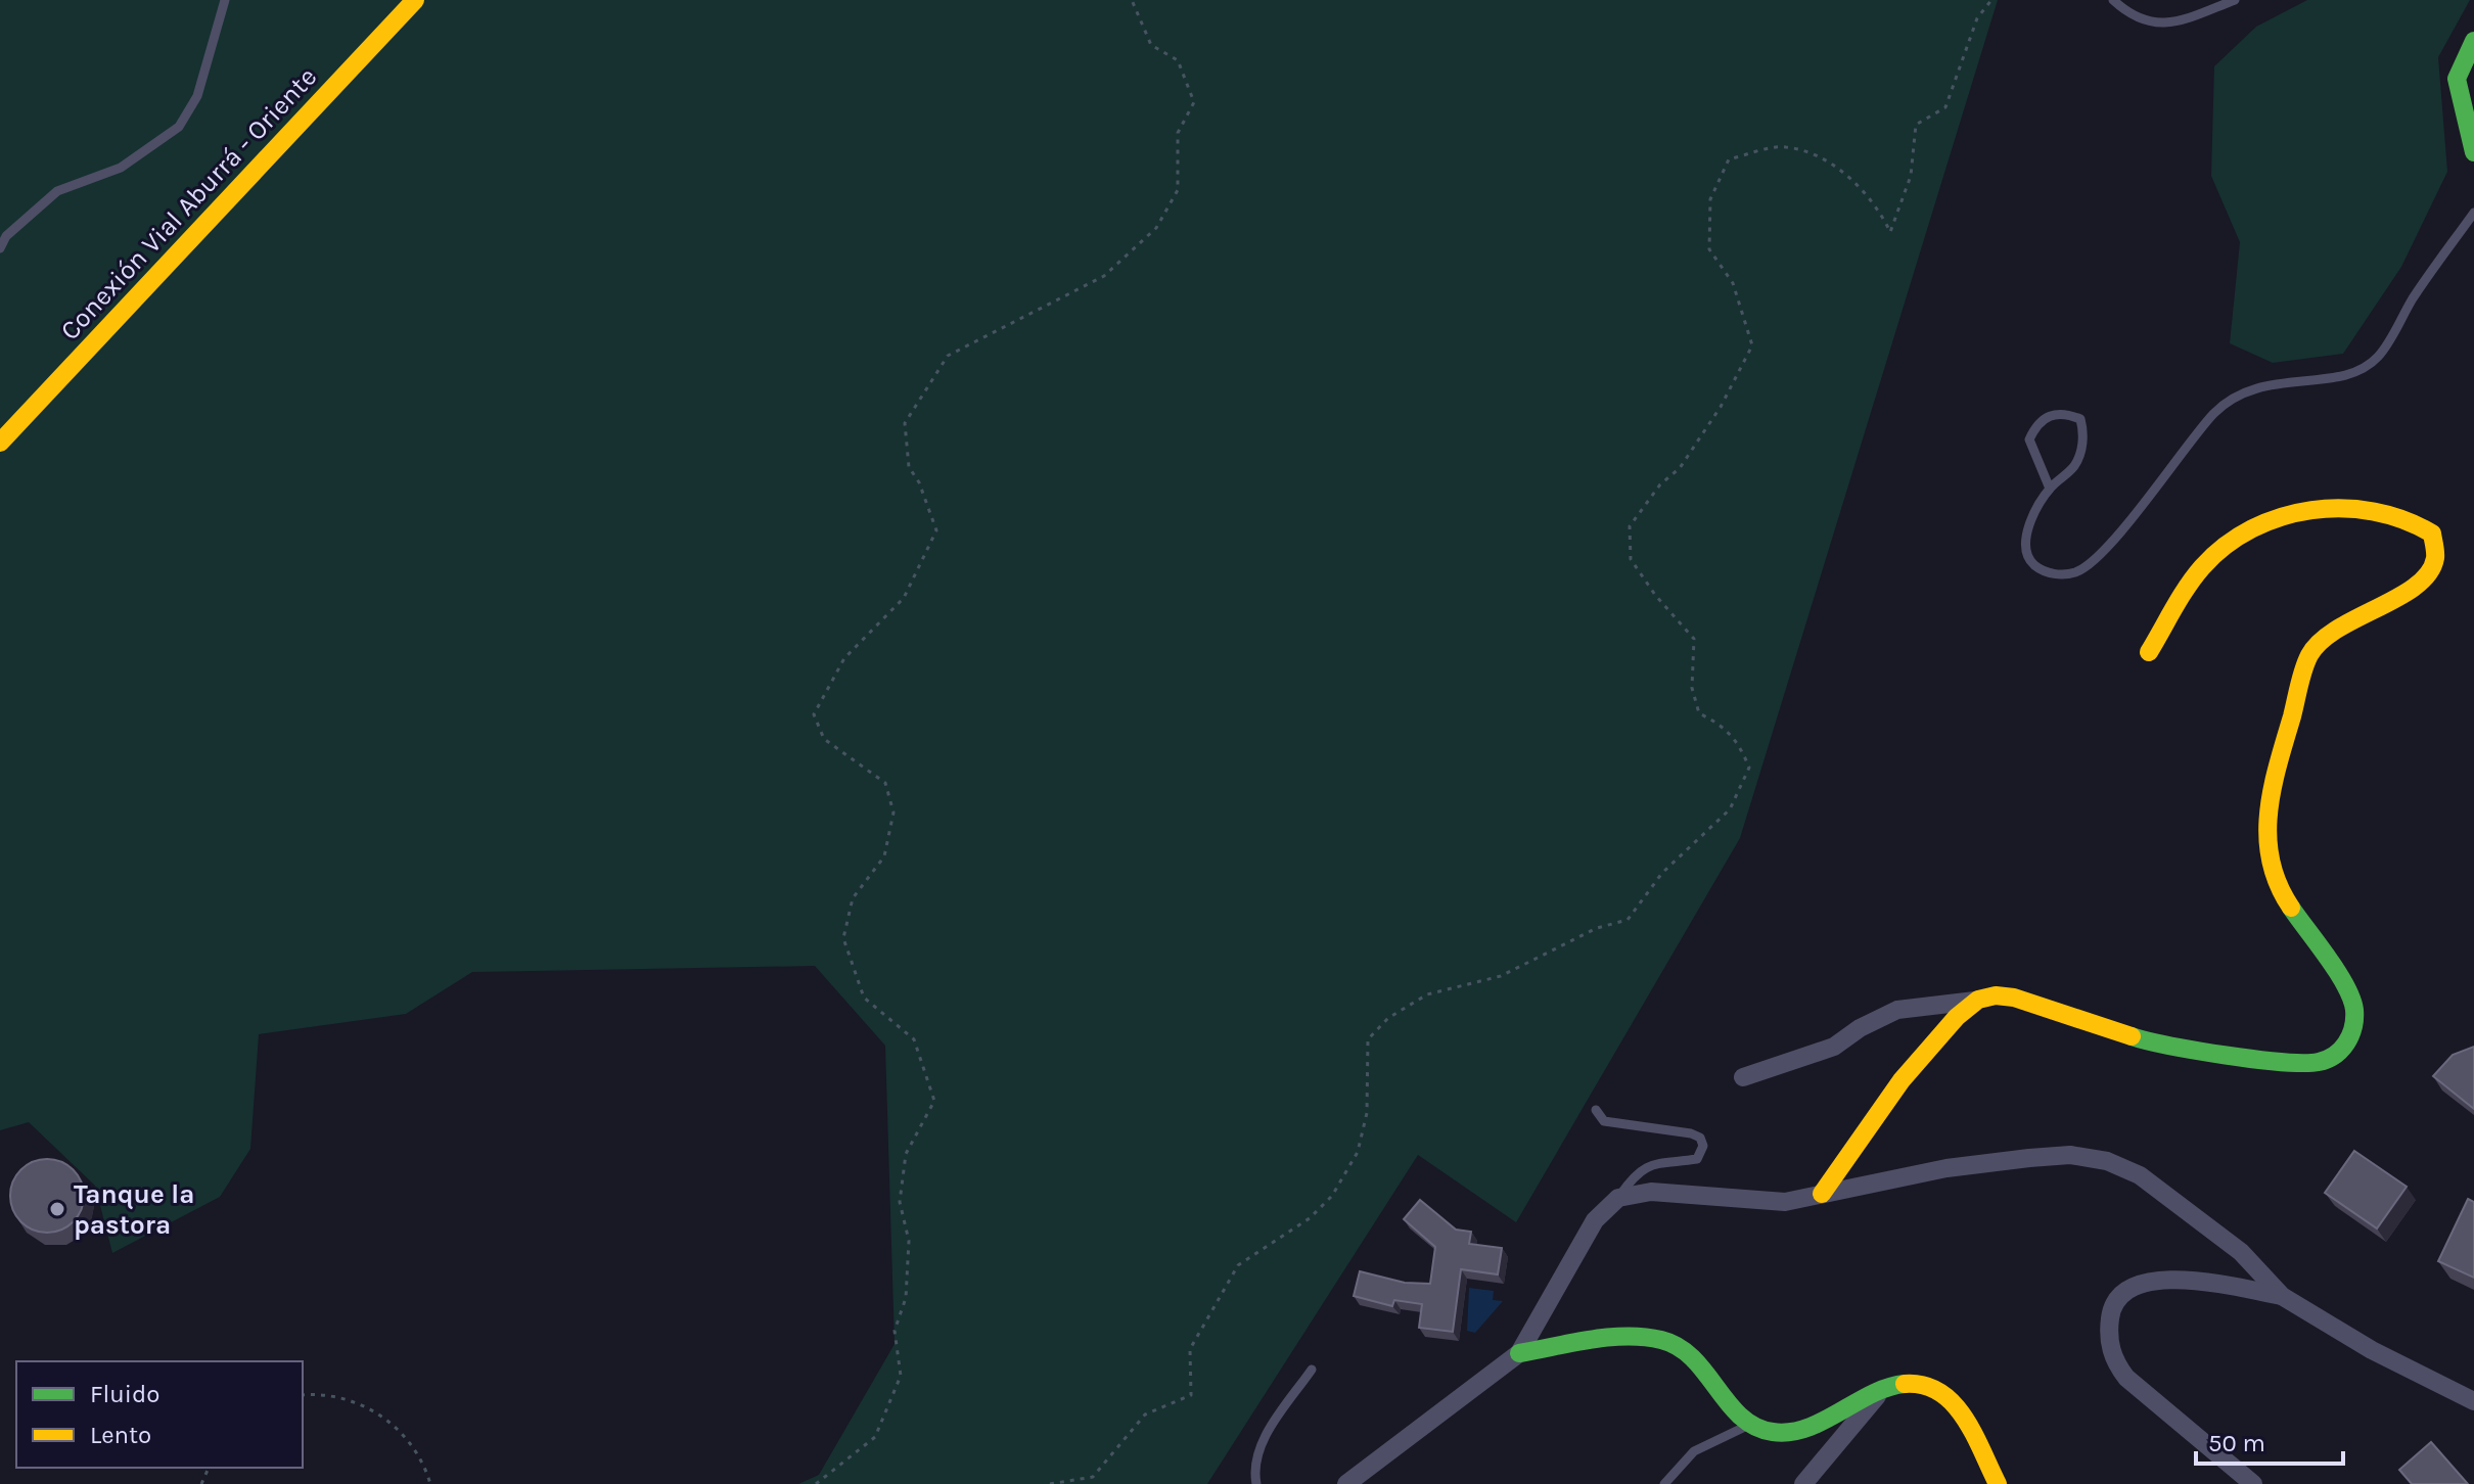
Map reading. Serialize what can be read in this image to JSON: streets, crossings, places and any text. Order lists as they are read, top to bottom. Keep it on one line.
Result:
{"streets":{"street":["Conexión Vial Aburrá - Oriente"]},"places":["Tanque la pastora"],"legend":["Fluido","Lento"],"scale_bar":"50 m"}
